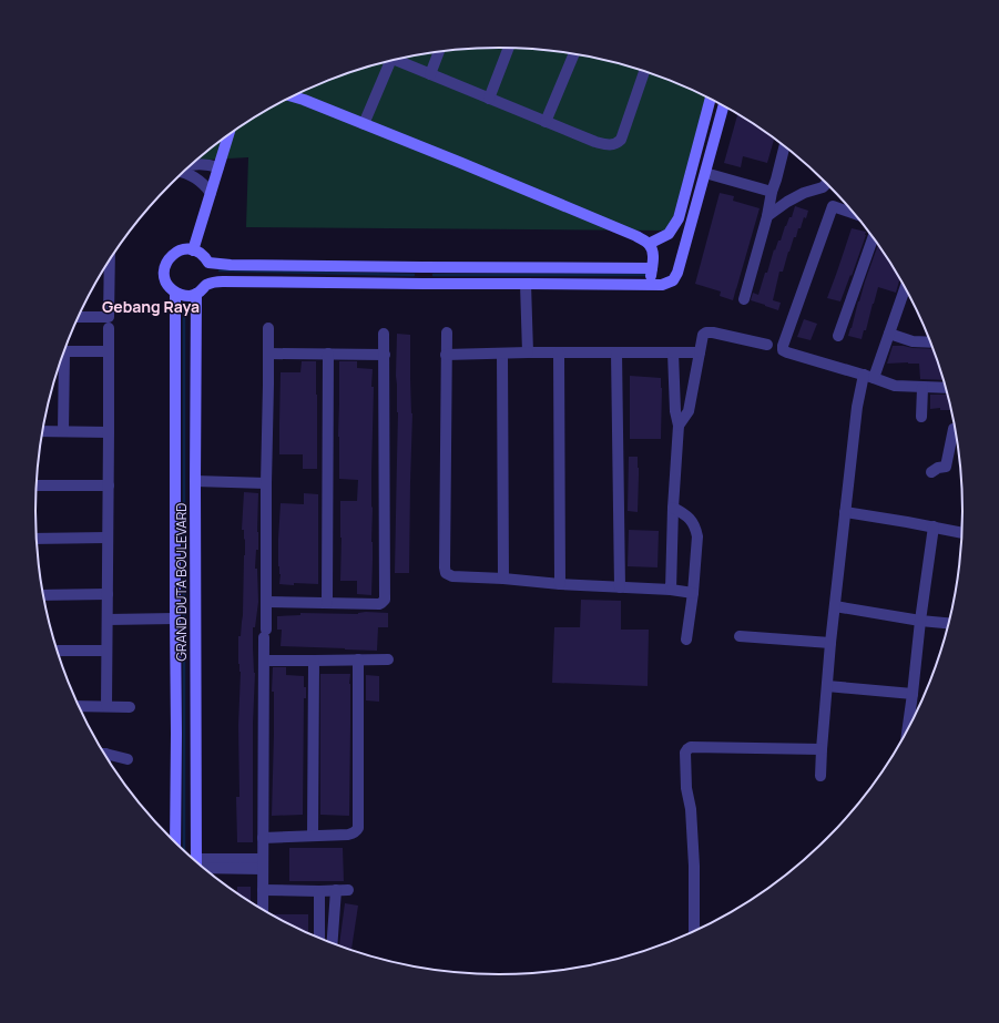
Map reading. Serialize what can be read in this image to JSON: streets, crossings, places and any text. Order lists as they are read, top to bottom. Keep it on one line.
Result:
{"streets":{"street":["GRAND DUTA BOULEVARD"]},"districts":["Gebang Raya"]}
